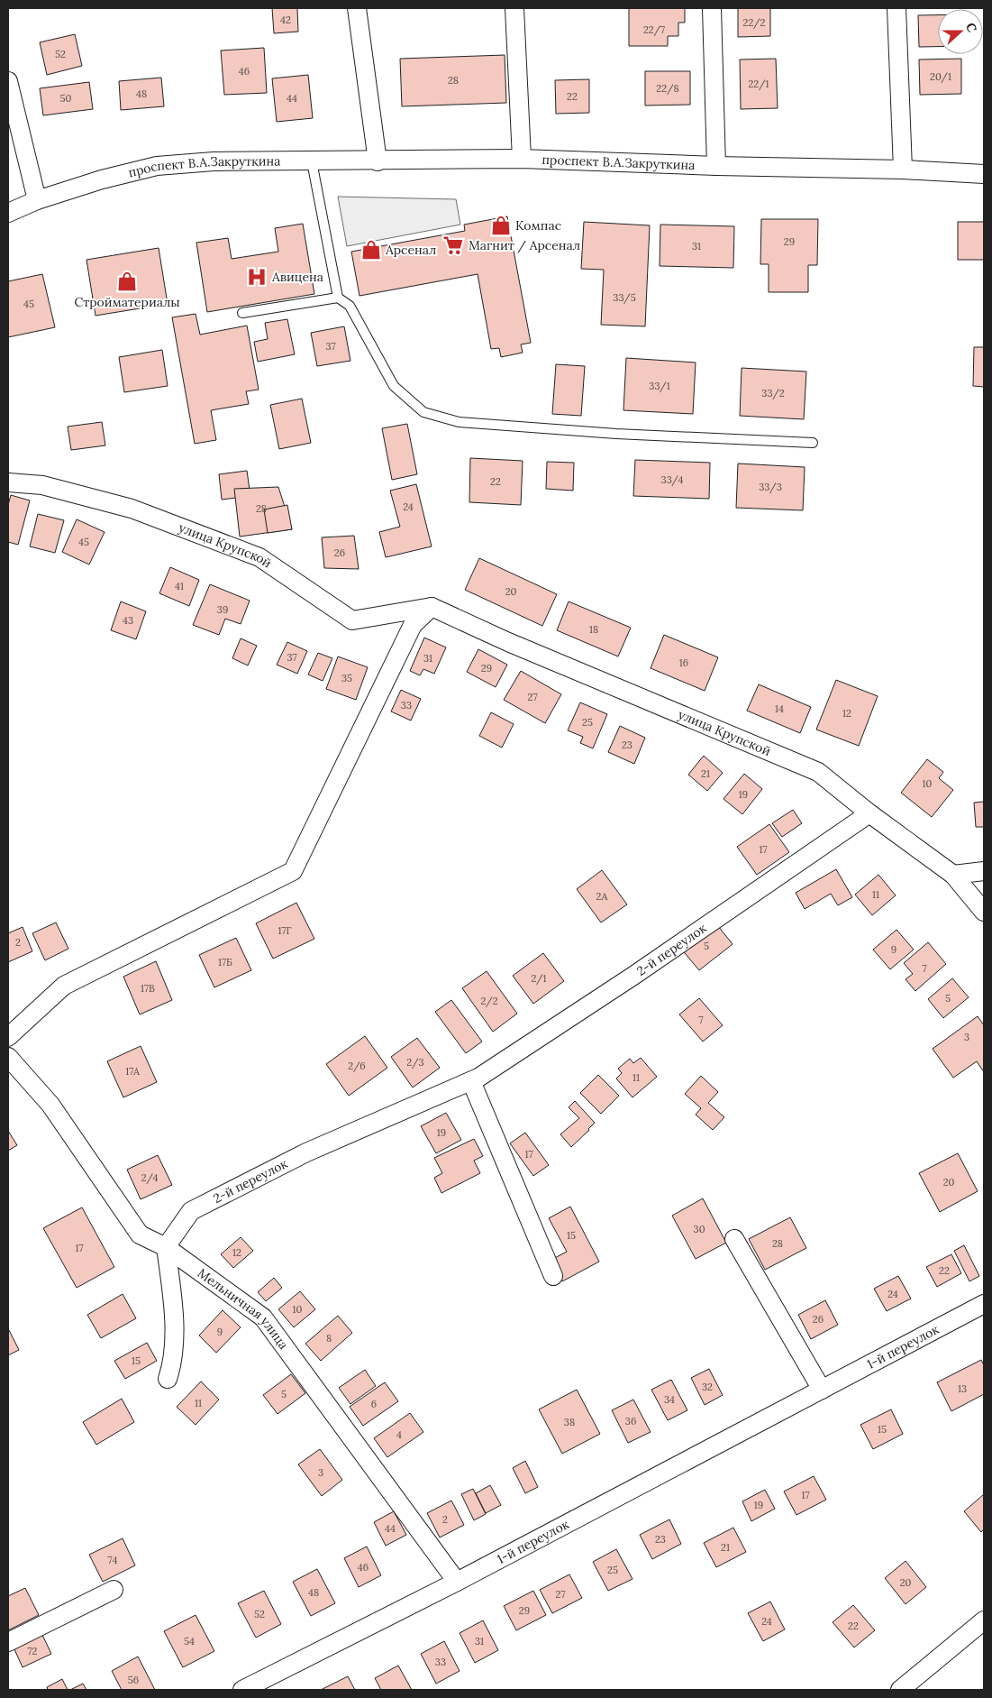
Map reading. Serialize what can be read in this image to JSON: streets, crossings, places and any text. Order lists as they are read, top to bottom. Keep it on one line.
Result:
{"streets":{"street":["проспект В.А.Закруткина","улица Крупской","2-й переулок","Мельничная улица","1-й переулок"]},"crossings":[["улица Крупской","2-й переулок"],["2-й переулок","Мельничная улица"],["Мельничная улица","1-й переулок"]],"places":{"shop":["Компас","Арсенал","Стройматериалы"],"supermarket":["Магнит / Арсенал"],"hospital":["Авицена"]},"house_numbers":["42","22/2","22/7","52","46","20/1","28","22/1","22/8","48","22","50","44","29","31","33/5","45","37","33/1","33/2","33/4","22","33/3","24","28","45","26","41","20","39","43","18","37","31","16","29","35","27","33","14","12","25","23","21","10","19","17","11","2А","17Г","2","5","9","17Б","7","2/1","17В","5","2/2","7","3","2/3","2/6","17А","11","19","17","2/4","20","30","15","28","17","12","22","24","10","26","9","8","15","32","13","5","34","11","6","36","38","15","4","3","17","19","2","44","23","21","74","46","25","20","48","27","29","52","24","22","54","31","72","33","56"],"north":"right"}
